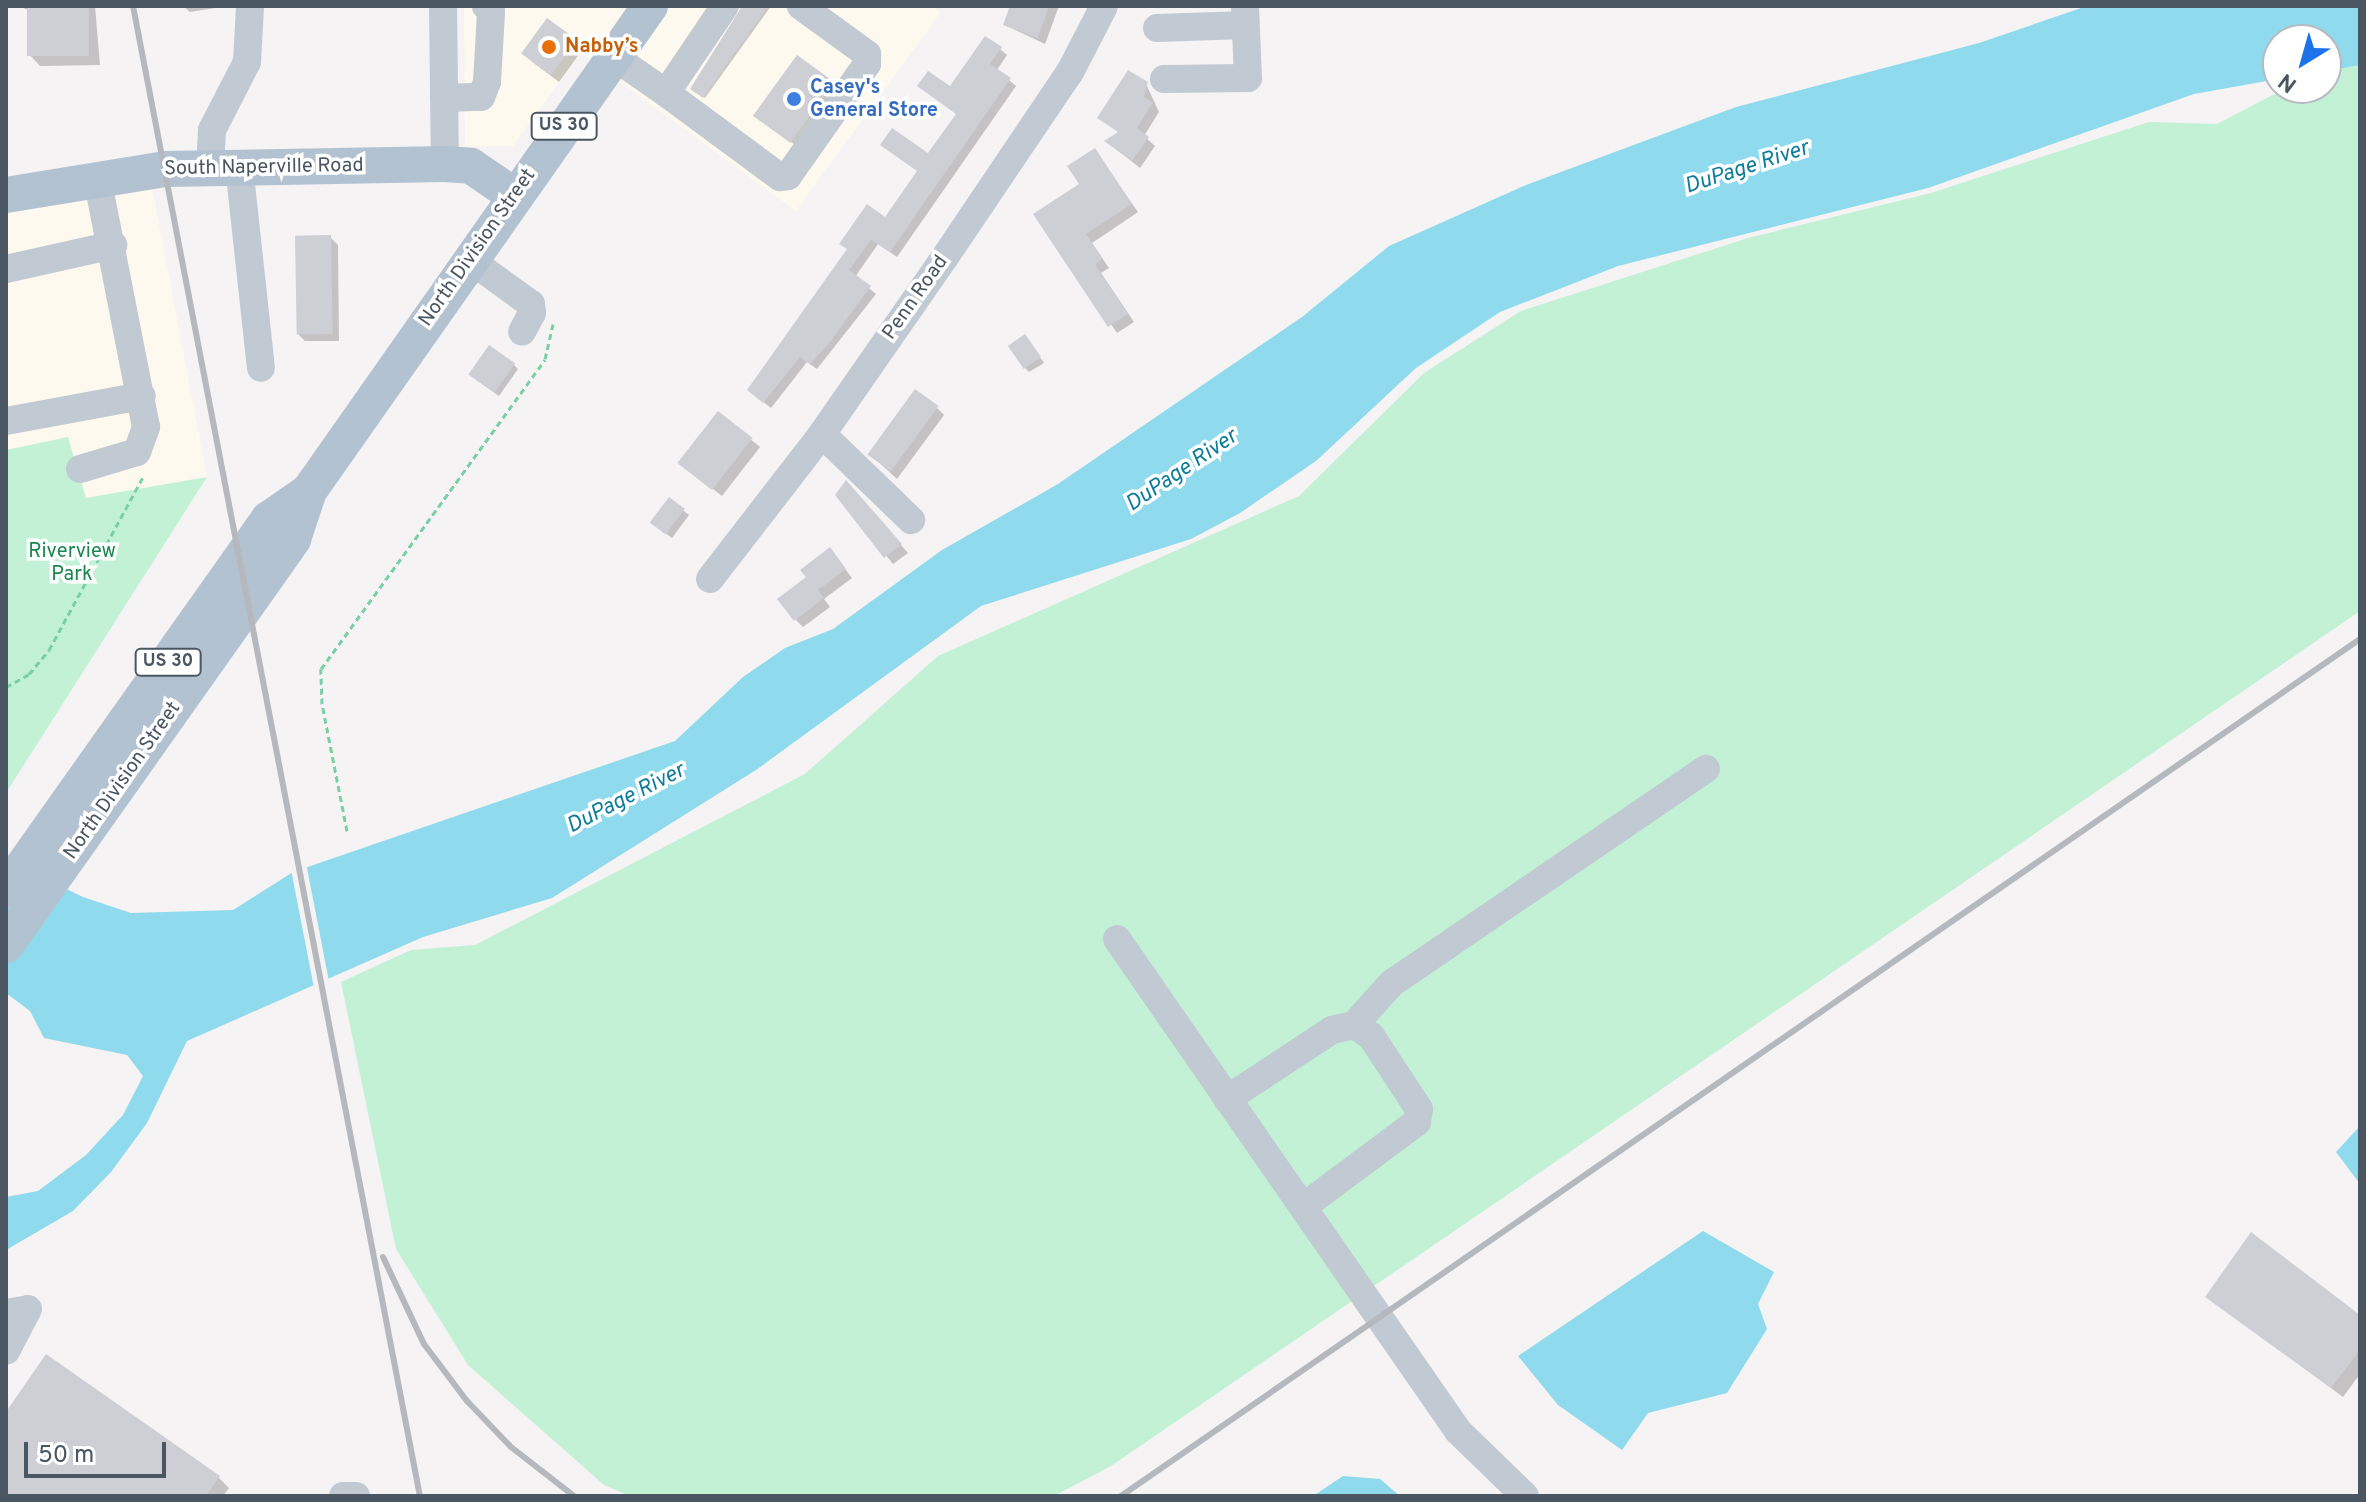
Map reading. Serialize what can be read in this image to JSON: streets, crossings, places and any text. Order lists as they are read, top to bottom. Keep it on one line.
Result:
{"streets":{"main road":["US 30","South Naperville Road","North Division Street"],"street":["Penn Road"]},"crossings":[["South Naperville Road","North Division Street"]],"water":["DuPage River"],"parks":["Riverview Park"],"places":["Nabby’s","Casey's General Store"],"scale_bar":"50 m","north":"bottom left"}
